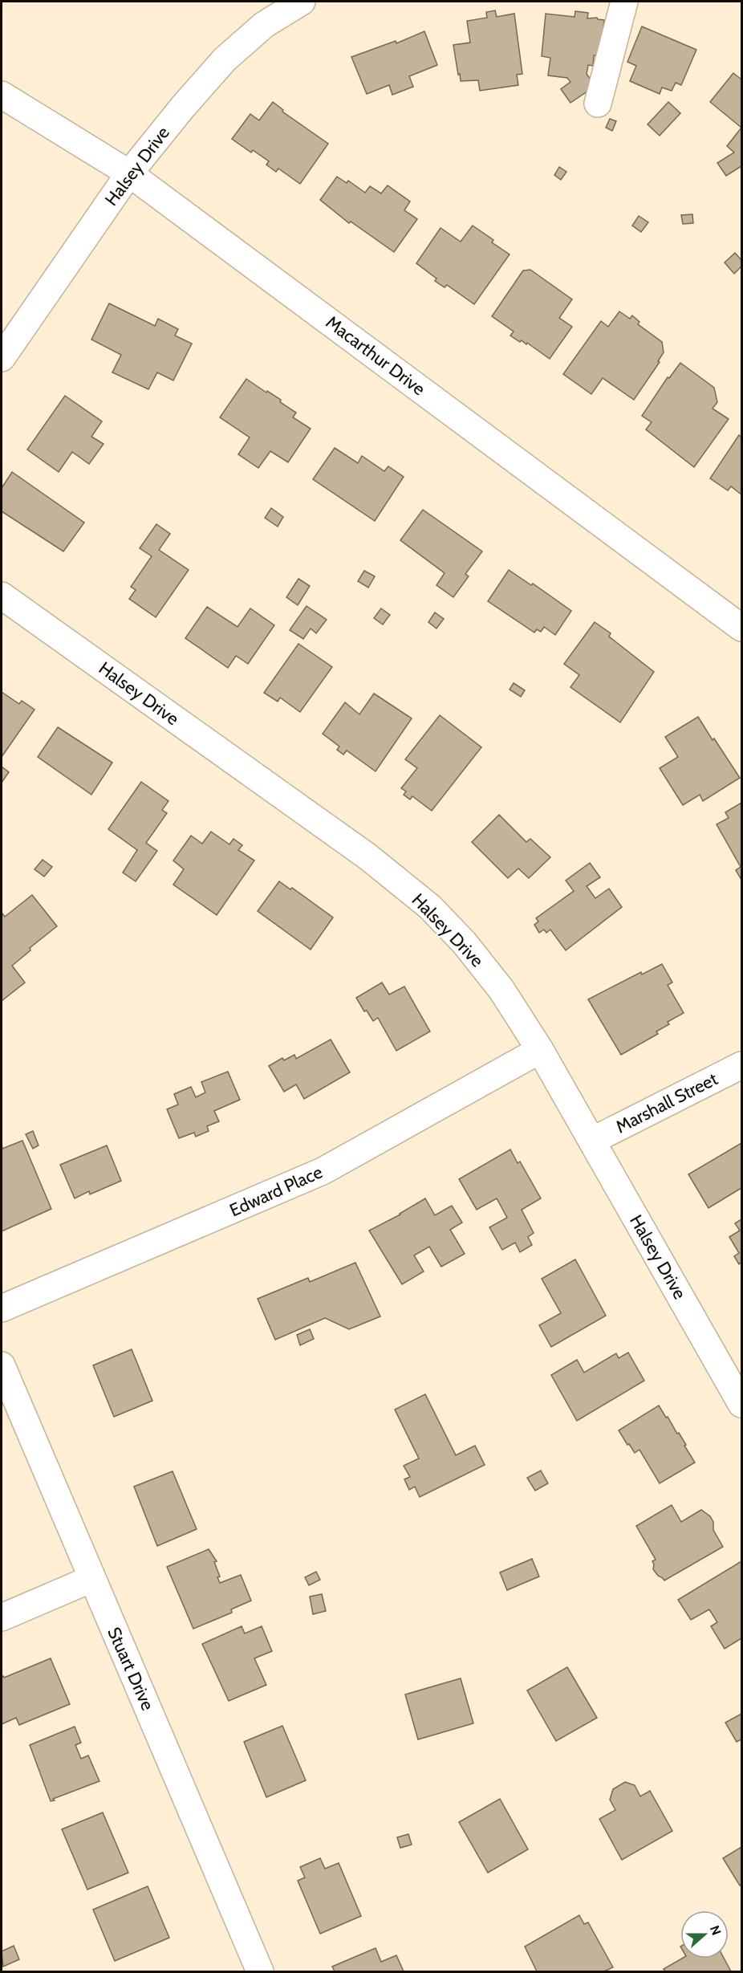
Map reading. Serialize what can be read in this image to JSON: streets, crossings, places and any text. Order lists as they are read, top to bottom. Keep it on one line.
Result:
{"streets":{"street":["Halsey Drive","Macarthur Drive","Marshall Street","Edward Place","Stuart Drive"]},"crossings":[["Halsey Drive","Macarthur Drive"],["Halsey Drive","Marshall Street"],["Halsey Drive","Edward Place"]],"north":"right"}
